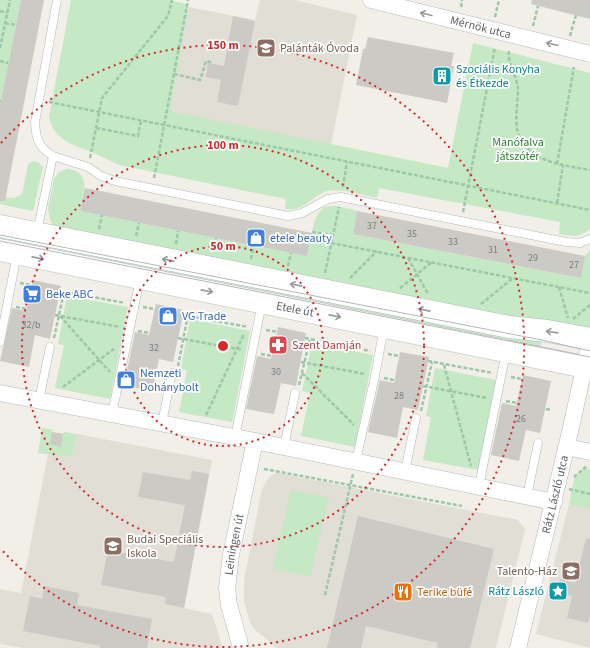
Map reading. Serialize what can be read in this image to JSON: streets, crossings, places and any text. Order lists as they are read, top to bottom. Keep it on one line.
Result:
{"streets":{"main road":["Etele út"],"street":["Mérnök utca","Rátz László utca","Leiningen út"]},"crossings":[["Etele út","Rátz László utca"]],"one_way":["Mérnök utca"],"parks":["Manófalva játszótér"],"places":{"school or university":["Palánták Óvoda","Budai Speciális Iskola","Talento-Ház"],"building":["Szociális Konyha és Étkezde"],"shop":["etele beauty","VG Trade","Nemzeti Dohánybolt"],"supermarket":["Beke ABC"],"pharmacy":["Szent Damján"],"place":["Rátz László"],"restaurant":["Terike büfé"]},"house_numbers":["37","35","33","31","29","27","32/b","32","30","28","26"],"rings":["150 m","100 m","50 m"]}
